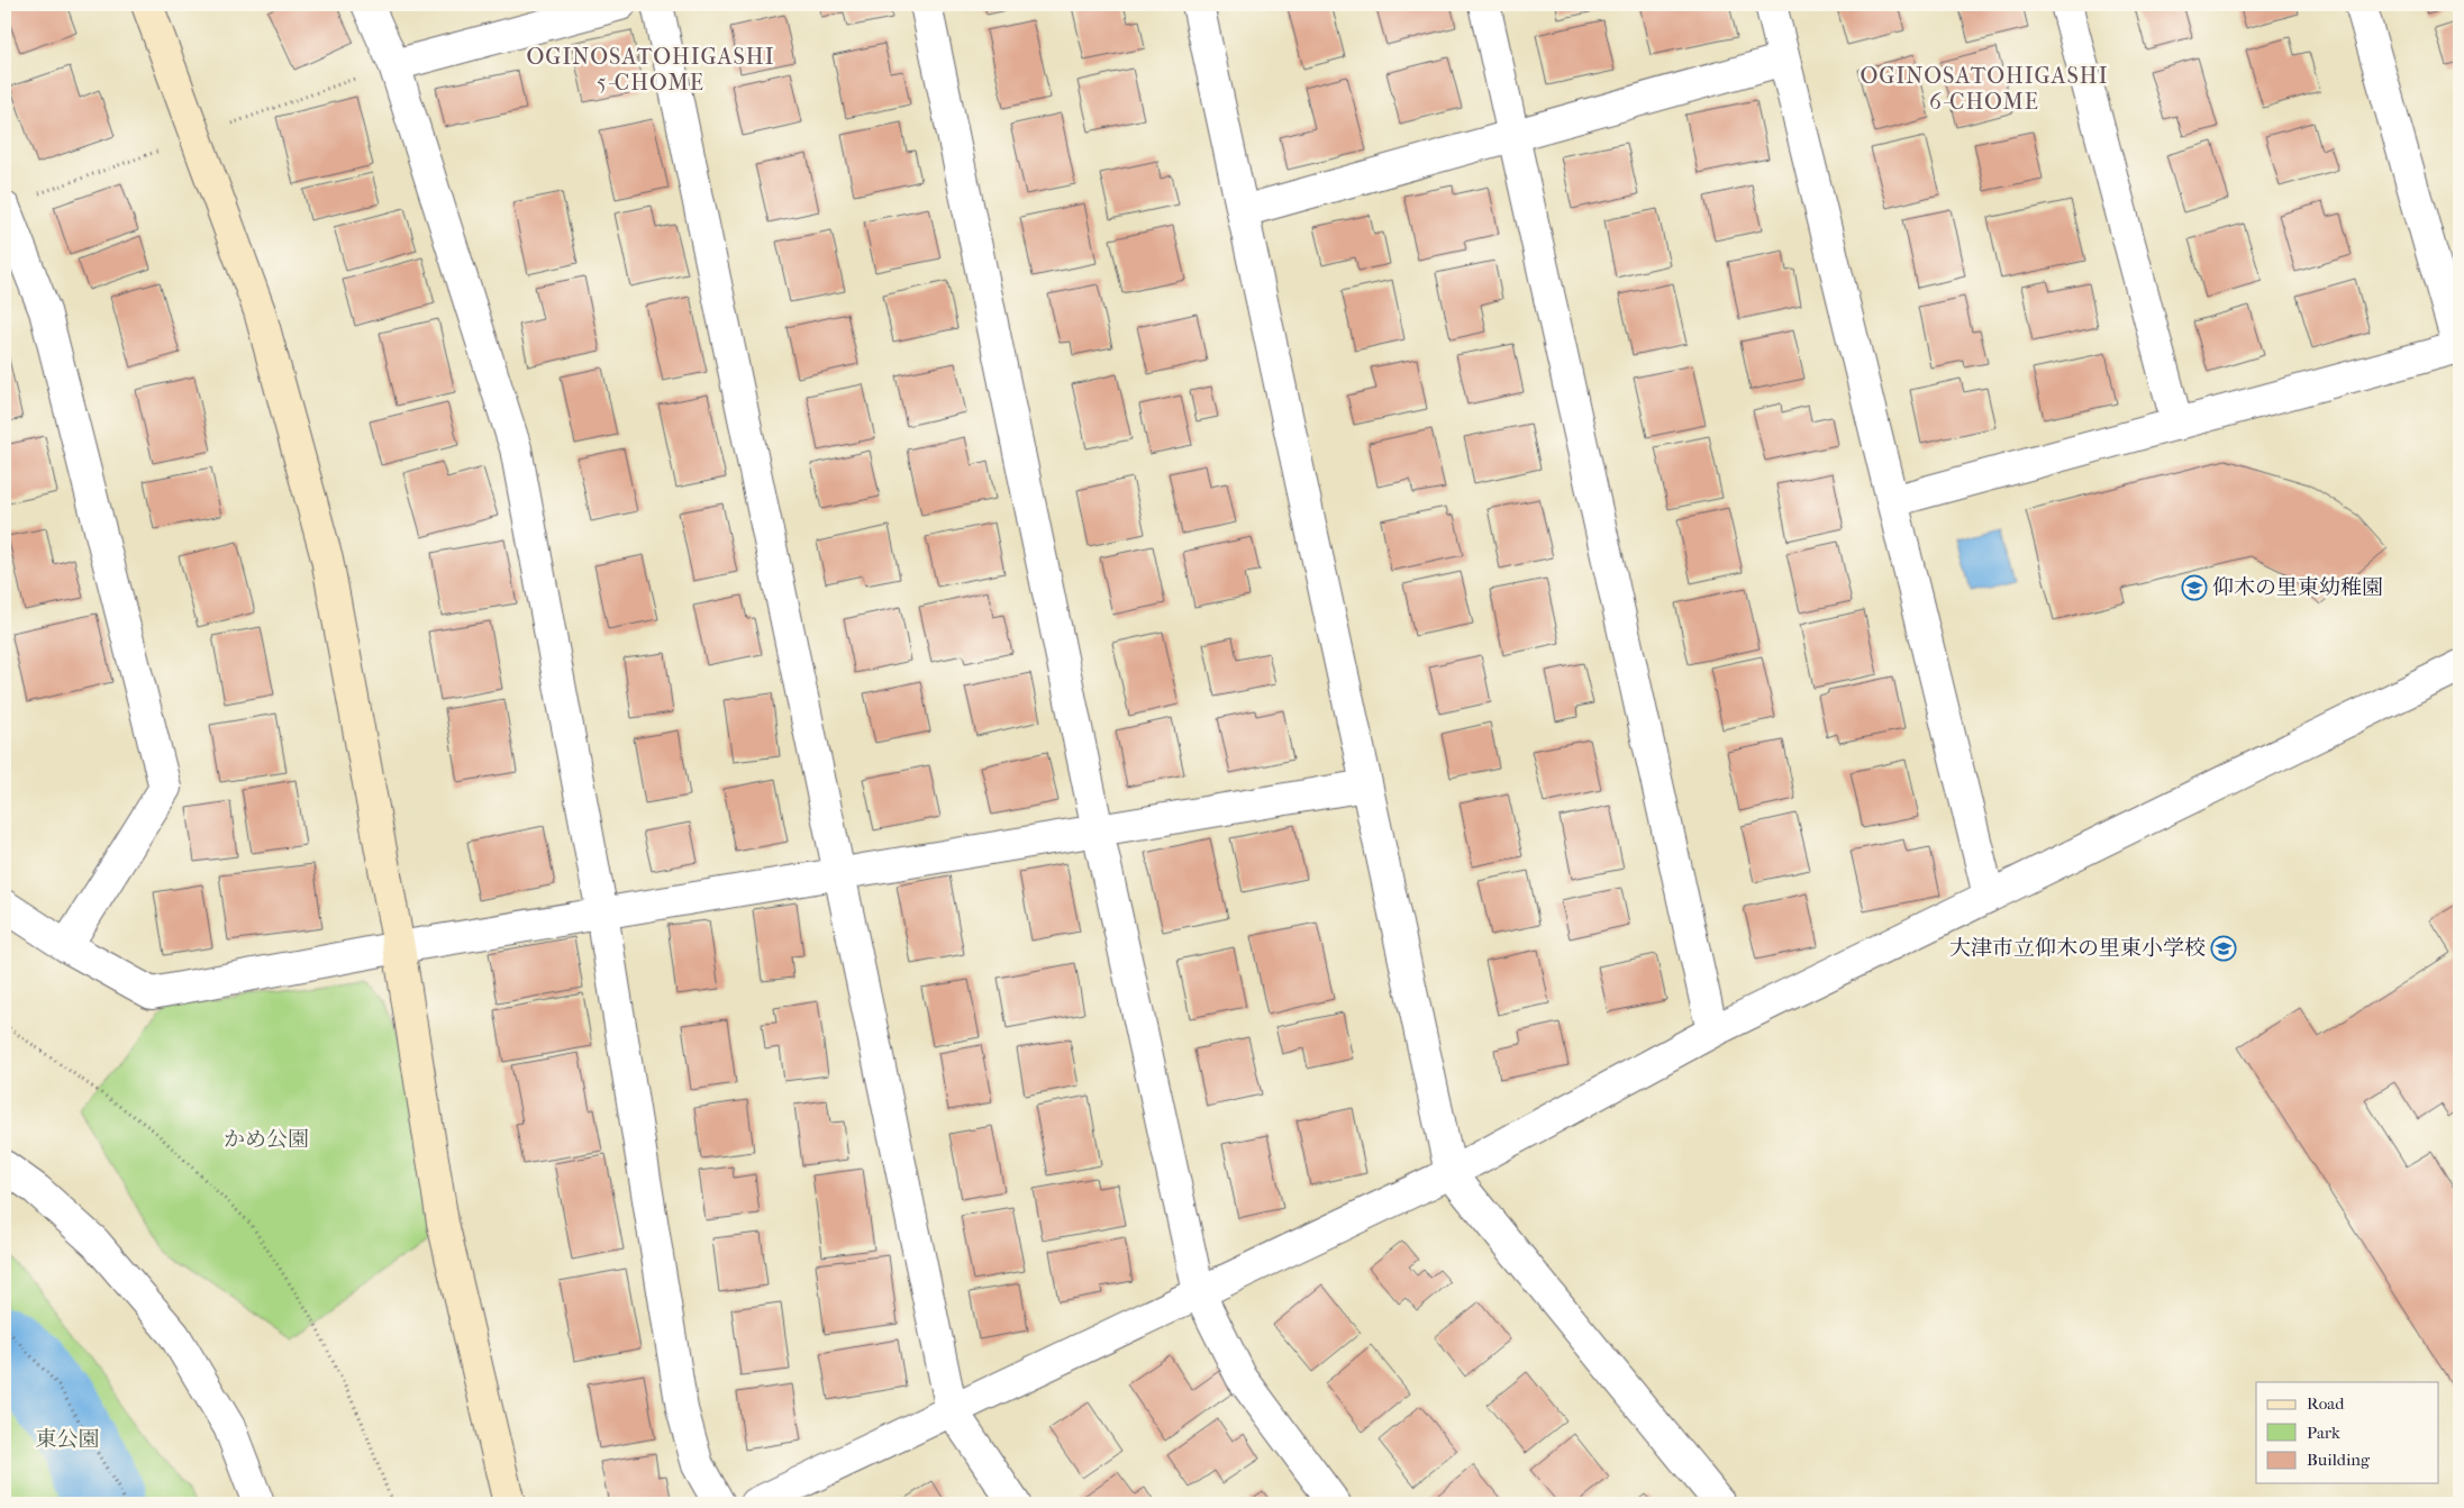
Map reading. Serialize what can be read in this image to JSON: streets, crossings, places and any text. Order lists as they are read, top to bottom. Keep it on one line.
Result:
{"districts":["OGINOSATOHIGASHI 5-CHOME","OGINOSATOHIGASHI 6-CHOME"],"parks":["かめ公園","東公園"],"places":{"school or university":["仰木の里東幼稚園","大津市立仰木の里東小学校"]},"legend":["Road","Park","Building"]}
